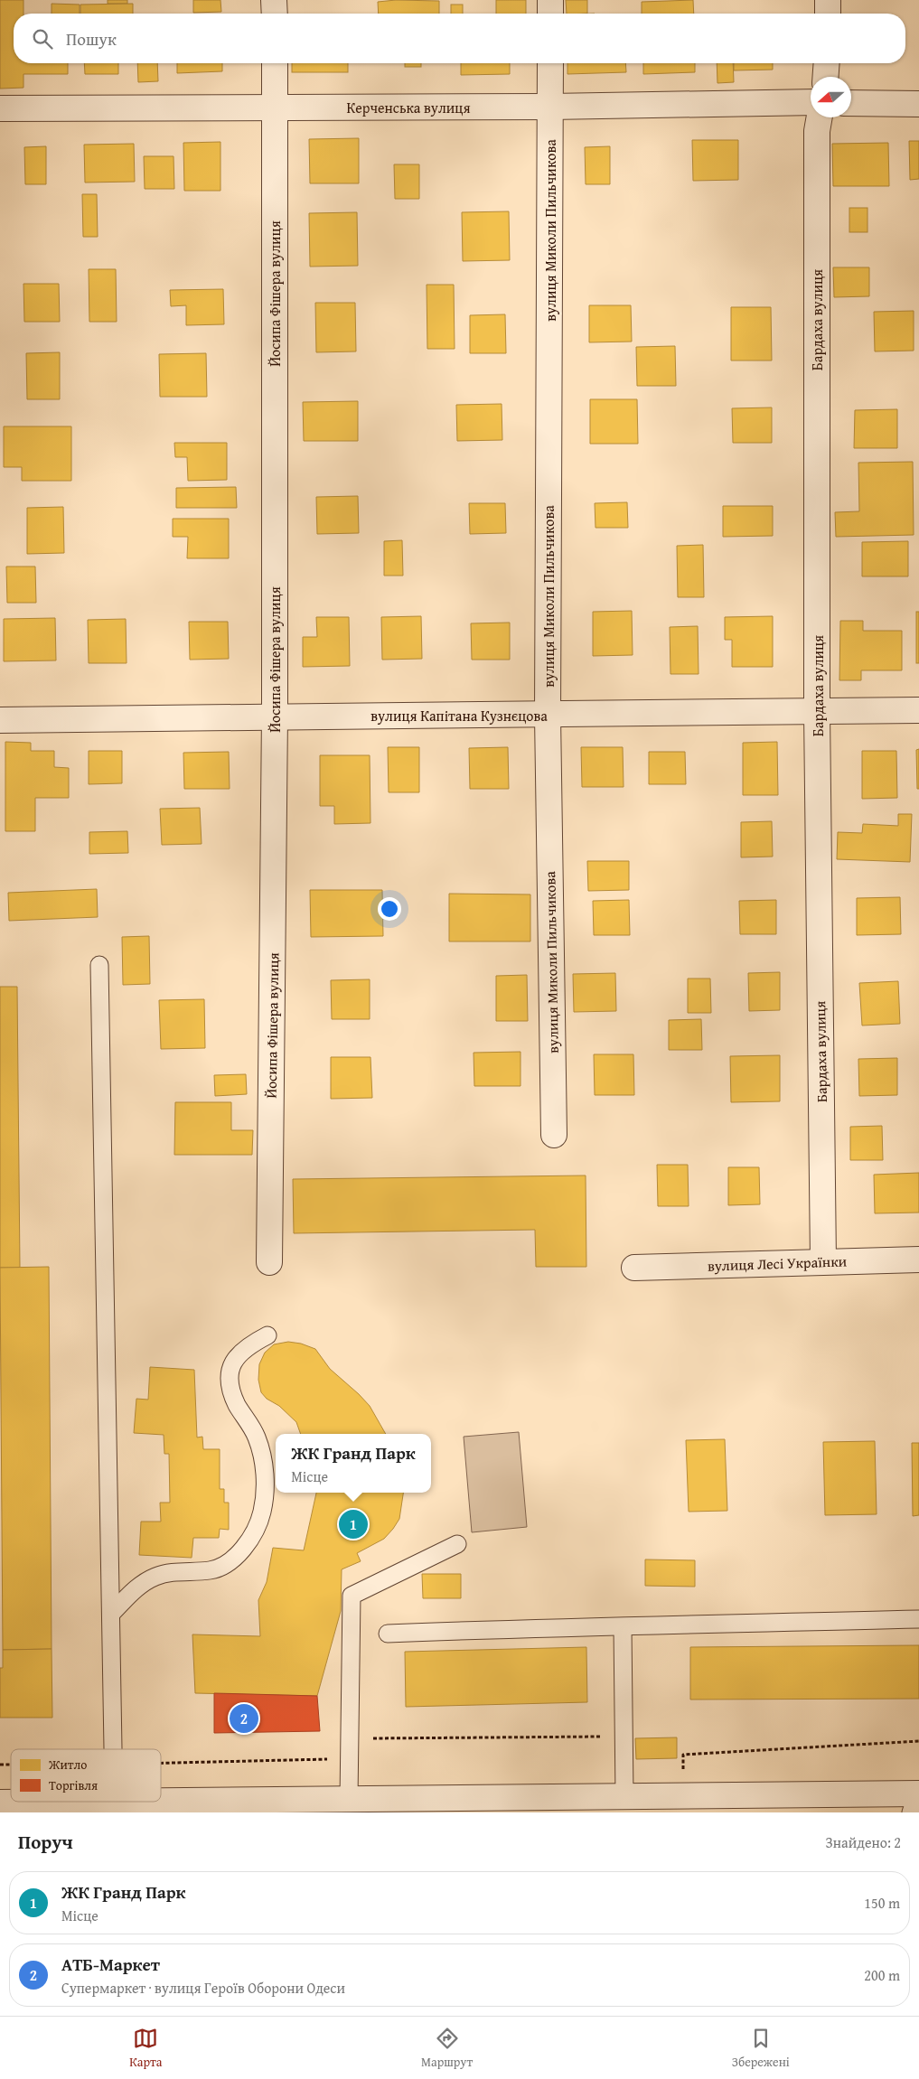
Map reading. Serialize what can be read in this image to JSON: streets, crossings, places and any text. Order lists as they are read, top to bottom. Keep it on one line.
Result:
{"streets":{"street":["Керченська вулиця","вулиця Миколи Пильчикова","Йосипа Фішера вулиця","Бардаха вулиця","вулиця Капітана Кузнєцова","вулиця Лесі Українки"]},"crossings":[["Керченська вулиця","вулиця Миколи Пильчикова"],["Керченська вулиця","Йосипа Фішера вулиця"],["вулиця Миколи Пильчикова","вулиця Капітана Кузнєцова"],["Йосипа Фішера вулиця","вулиця Капітана Кузнєцова"],["Бардаха вулиця","вулиця Капітана Кузнєцова"],["Бардаха вулиця","вулиця Лесі Українки"]],"legend":["Житло","Торгівля"],"north":"left","page":{"search":"Пошук","popup":["ЖК Гранд Парк","Місце"],"pins":["1","2"],"heading":["Поруч","Знайдено: 2"],"list":[{"mark":"1","name":"ЖК Гранд Парк","note":"Місце","value":"150 m"},{"mark":"2","name":"АТБ-Маркет","note":"Супермаркет · вулиця Героїв Оборони Одеси","value":"200 m"}],"nav":["Карта","Маршрут","Збережені"]}}
